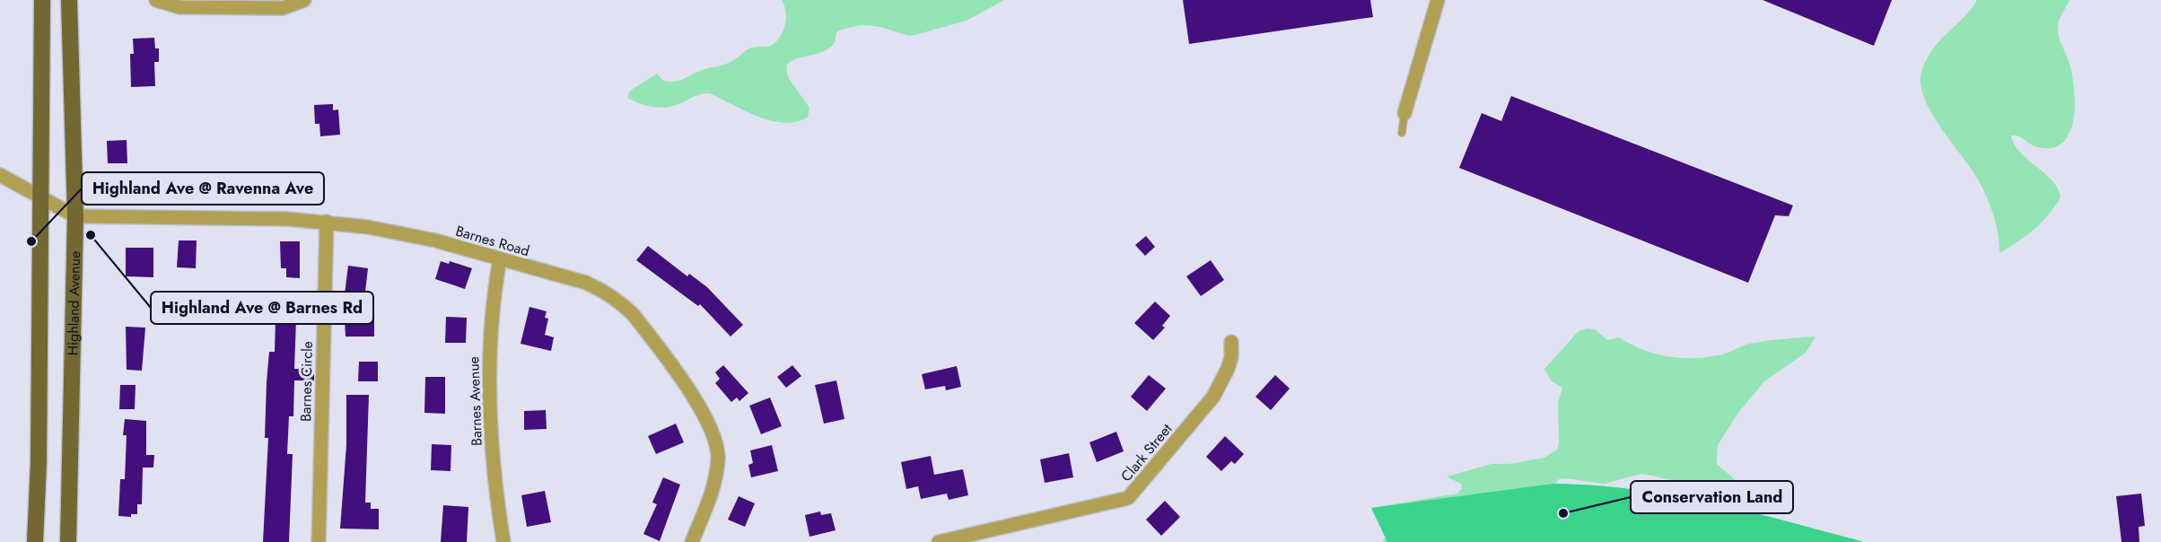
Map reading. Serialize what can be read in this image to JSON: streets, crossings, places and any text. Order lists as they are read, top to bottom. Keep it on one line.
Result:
{"streets":{"main road":["Highland Avenue"],"street":["Barnes Road","Barnes Circle","Barnes Avenue","Clark Street"]},"crossings":[["Barnes Road","Highland Avenue"],["Barnes Road","Barnes Circle"],["Barnes Road","Barnes Avenue"]],"places":["Highland Ave @ Barnes Rd","Highland Ave @ Ravenna Ave","Conservation Land"]}
